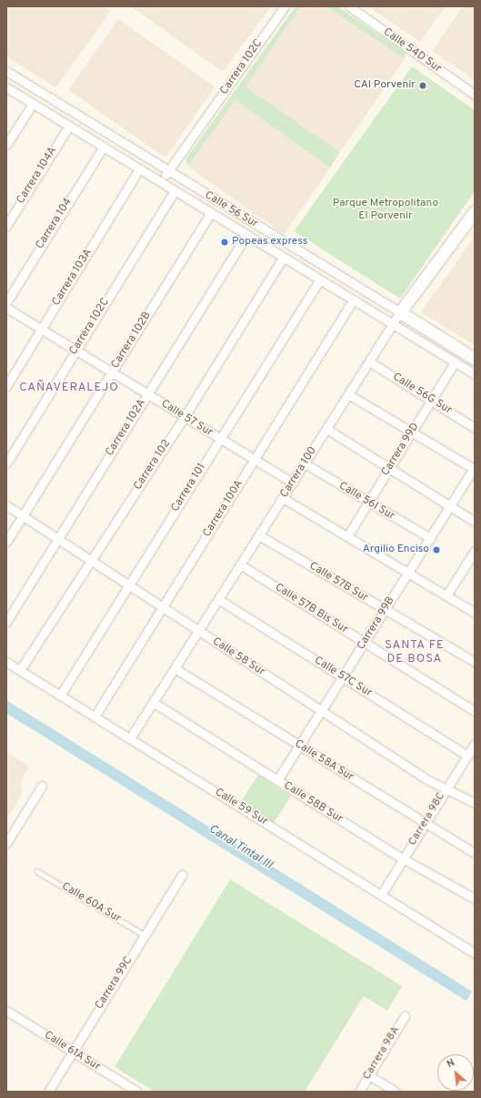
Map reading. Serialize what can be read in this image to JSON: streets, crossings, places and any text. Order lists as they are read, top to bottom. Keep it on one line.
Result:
{"streets":{"street":["Calle 54D Sur","Carrera 102C","Carrera 104A","Calle 56 Sur","Carrera 104","Carrera 103A","Carrera 102B","Calle 56G Sur","Calle 57 Sur","Carrera 102A","Carrera 99D","Carrera 102","Carrera 100","Carrera 101","Calle 56I Sur","Carrera 100A","Calle 57B Sur","Calle 57B Bis Sur","Carrera 99B","Calle 58 Sur","Calle 57C Sur","Calle 58A Sur","Calle 58B Sur","Calle 59 Sur","Carrera 98C","Carrera 99C","Calle 61A Sur","Carrera 98A"],"lane":["Calle 60A Sur"]},"crossings":[["Carrera 102C","Calle 56 Sur"],["Carrera 102C","Calle 57 Sur"],["Carrera 104A","Calle 56 Sur"],["Calle 56 Sur","Carrera 104"],["Calle 56 Sur","Carrera 103A"],["Calle 56 Sur","Carrera 102B"],["Calle 56 Sur","Carrera 102A"],["Calle 56 Sur","Carrera 99D"],["Calle 56 Sur","Carrera 102"],["Calle 56 Sur","Carrera 100"],["Calle 56 Sur","Carrera 101"],["Calle 56 Sur","Carrera 100A"],["Carrera 103A","Calle 57 Sur"],["Carrera 102B","Calle 57 Sur"],["Carrera 102B","Calle 58 Sur"],["Calle 56G Sur","Carrera 99D"],["Calle 56G Sur","Carrera 100"],["Calle 57 Sur","Carrera 102A"],["Calle 57 Sur","Carrera 102"],["Calle 57 Sur","Carrera 100"],["Calle 57 Sur","Carrera 101"],["Calle 57 Sur","Carrera 100A"],["Carrera 102A","Calle 58 Sur"],["Carrera 99D","Calle 56I Sur"],["Carrera 102","Calle 58 Sur"],["Carrera 102","Calle 59 Sur"],["Carrera 100","Calle 56I Sur"],["Carrera 100","Calle 57B Sur"],["Carrera 100","Calle 57B Bis Sur"],["Carrera 100","Calle 58 Sur"],["Carrera 100","Calle 57C Sur"],["Carrera 100","Calle 58A Sur"],["Carrera 100","Calle 58B Sur"],["Carrera 100","Calle 59 Sur"],["Carrera 101","Calle 58 Sur"],["Carrera 101","Calle 59 Sur"],["Calle 56I Sur","Carrera 99B"],["Carrera 100A","Calle 58 Sur"],["Carrera 100A","Calle 59 Sur"],["Calle 57B Sur","Carrera 99B"],["Calle 57B Bis Sur","Carrera 99B"],["Carrera 99B","Calle 58 Sur"],["Carrera 99B","Calle 57C Sur"],["Carrera 99B","Calle 58A Sur"],["Carrera 99B","Calle 58B Sur"],["Calle 58 Sur","Carrera 98C"],["Calle 57C Sur","Carrera 98C"],["Calle 58A Sur","Carrera 98C"],["Calle 58B Sur","Carrera 98C"],["Calle 59 Sur","Carrera 98C"],["Calle 60A Sur","Carrera 99C"],["Carrera 99C","Calle 61A Sur"]],"districts":["CAÑAVERALEJO","SANTA FE DE BOSA"],"water":["Canal Tintal III"],"parks":["Parque Metropolitano El Porvenir"],"places":["CAI Porvenir","Popeas express","Argilio Enciso"],"north":"top left"}
